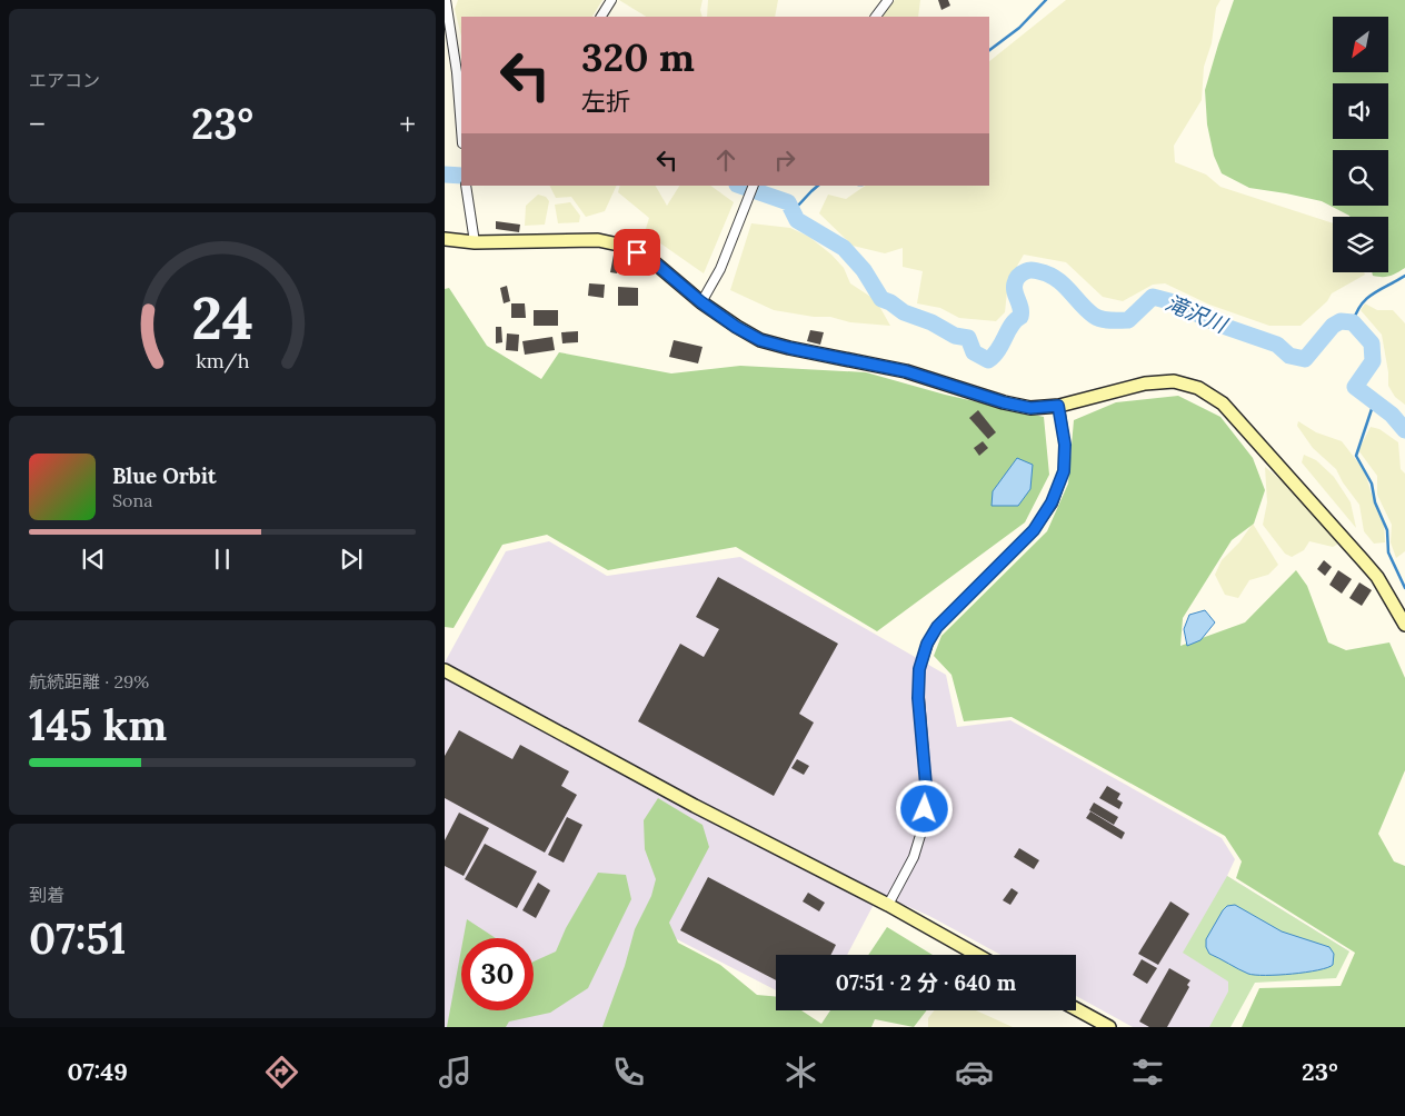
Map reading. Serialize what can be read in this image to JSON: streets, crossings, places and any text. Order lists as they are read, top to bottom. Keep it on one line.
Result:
{"water":["滝沢川"],"north":"bottom left","page":{"tile":["エアコン",["航続距離 · 29%","145 km"],["到着","07:51"]],"turn":["320 m","左折"],"heat":["−","23°","+"],"song":["Blue Orbit","Sona"],"limit":"30","trip":"07:51 · 2 分 · 640 m","tabs":["07:49","23°"],"gauge":["24","km/h"]}}
